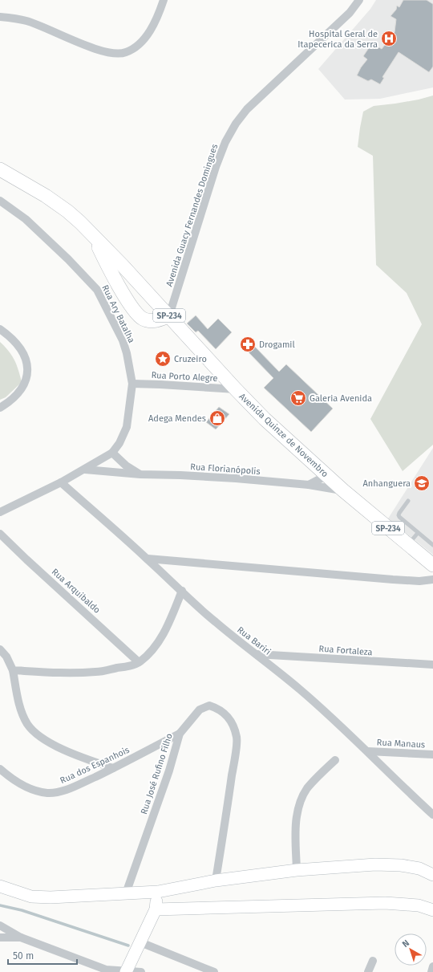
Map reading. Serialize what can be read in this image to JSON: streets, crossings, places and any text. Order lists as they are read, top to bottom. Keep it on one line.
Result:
{"streets":{"main road":["SP-234","Avenida Quinze de Novembro"],"street":["Avenida Guacy Fernandes Domingues","Rua Ary Batalha","Rua Porto Alegre","Rua Florianópolis","Rua Arquibaldo","Rua Bariri","Rua Fortaleza","Rua Manaus","Rua dos Espanhois","Rua José Rufino Filho"]},"crossings":[["Avenida Guacy Fernandes Domingues","Avenida Quinze de Novembro"],["Rua Ary Batalha","Rua Porto Alegre"],["Rua Porto Alegre","Avenida Quinze de Novembro"],["Avenida Quinze de Novembro","Rua Florianópolis"],["Rua Bariri","Rua Fortaleza"],["Rua Bariri","Rua Manaus"],["Rua dos Espanhois","Rua José Rufino Filho"]],"places":{"hospital":["Hospital Geral de Itapecerica da Serra"],"pharmacy":["Drogamil"],"place":["Cruzeiro"],"supermarket":["Galeria Avenida"],"shop":["Adega Mendes"],"school or university":["Anhanguera"]},"scale_bar":"50 m","north":"top left"}
